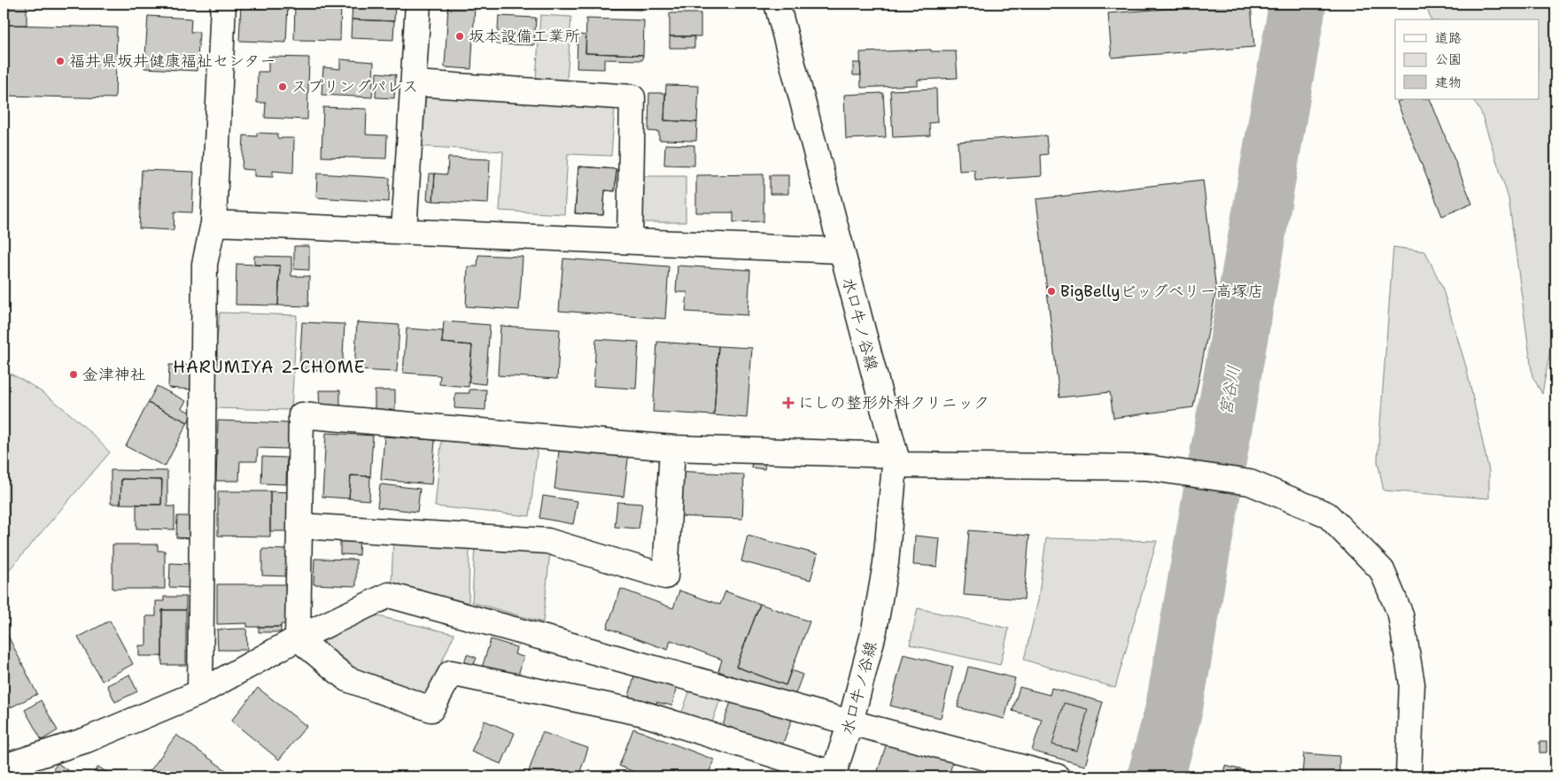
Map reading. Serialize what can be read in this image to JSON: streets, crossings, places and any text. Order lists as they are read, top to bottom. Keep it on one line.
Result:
{"streets":{"street":["水口牛ノ谷線"]},"districts":["HARUMIYA 2-CHOME"],"water":["宮谷川"],"places":{"other":["坂本設備工業所","福井県坂井健康福祉センター","スプリングパレス","BigBellyビッグベリー高塚店","金津神社"],"health":["にしの整形外科クリニック"]},"legend":["道路","公園","建物"]}
